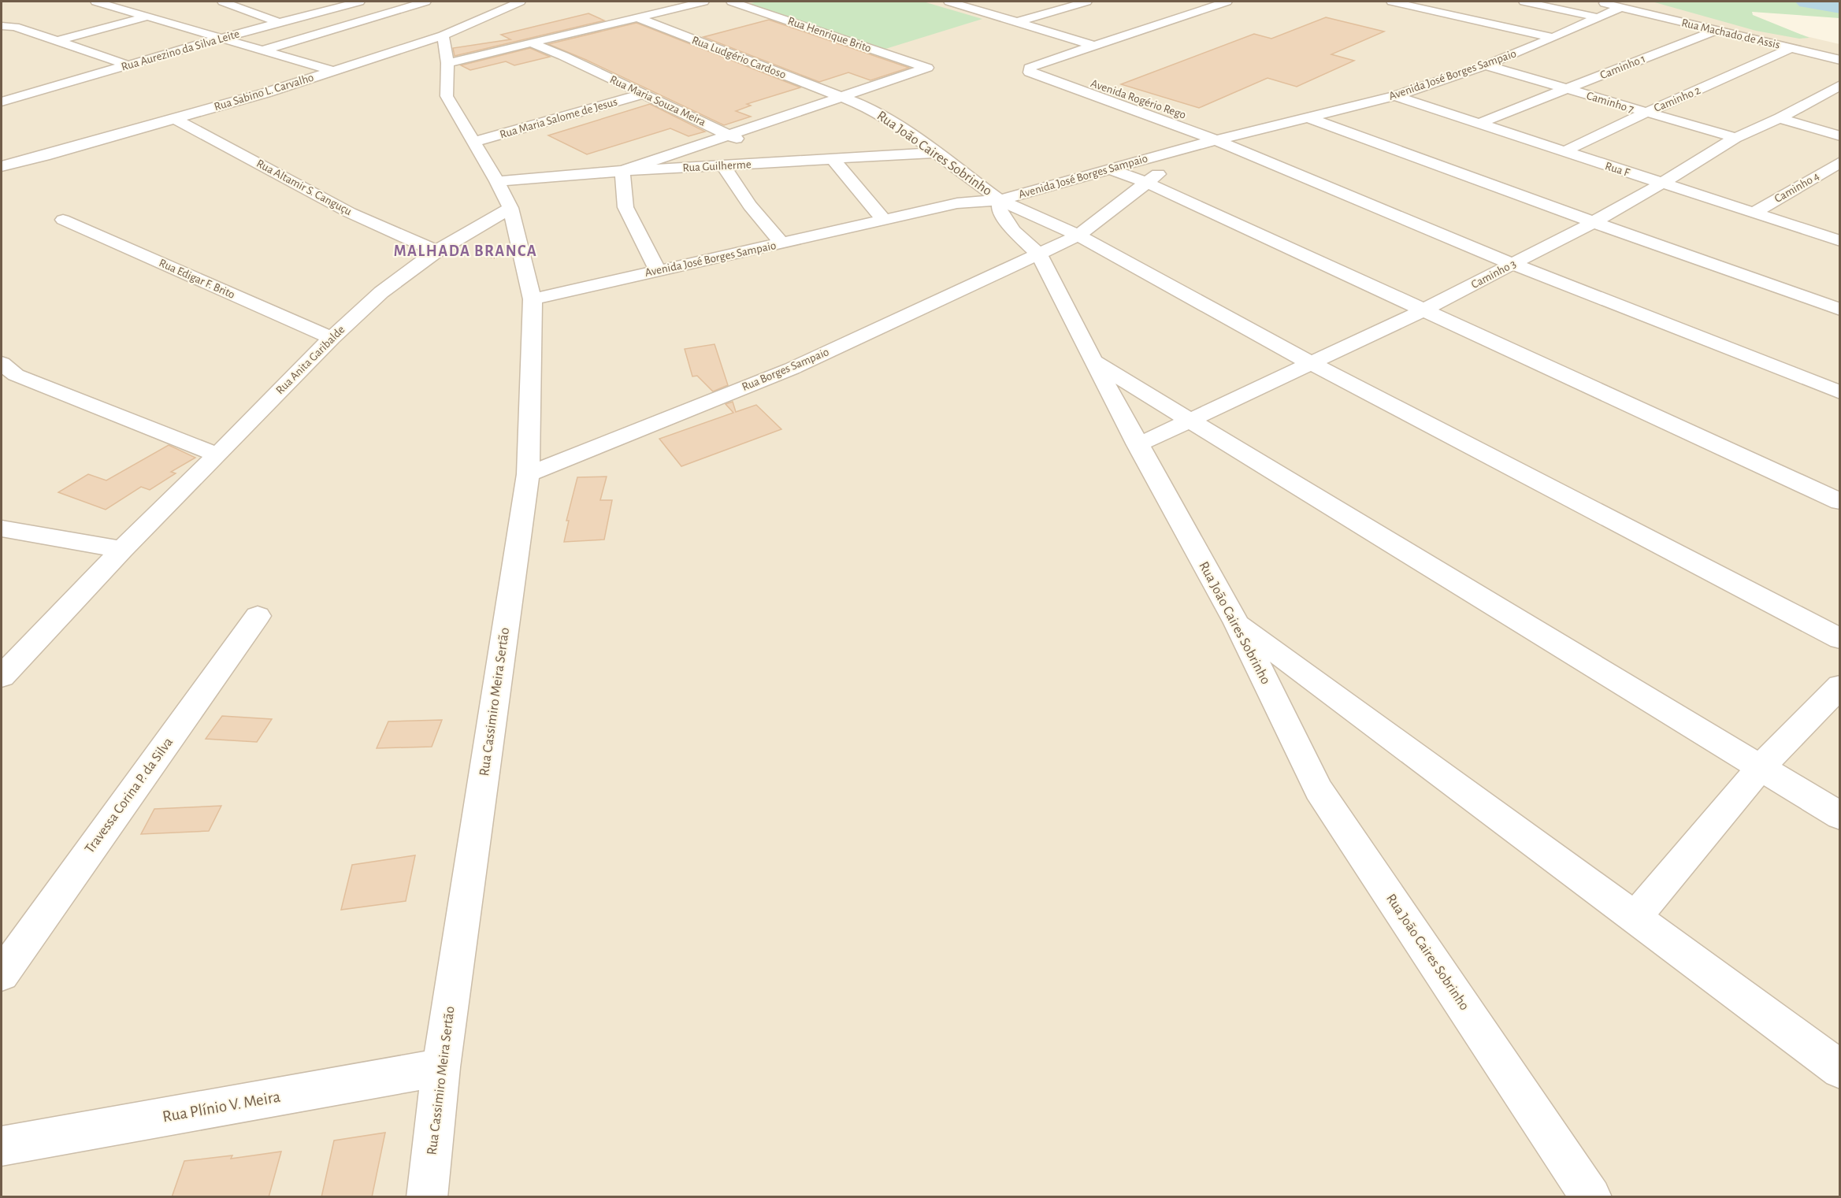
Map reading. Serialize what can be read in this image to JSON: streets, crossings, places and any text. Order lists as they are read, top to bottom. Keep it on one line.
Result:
{"streets":{"street":["Rua Machado de Assis","Rua Henrique Brito","Rua Aurezino da Silva Leite","Rua Ludgério Cardoso","Caminho 1","Avenida José Borges Sampaio","Rua Sabino L. Carvalho","Avenida Rogério Rego","Caminho 2","Rua Maria Souza Meira","Caminho 7","Rua Maria Salome de Jesus","Rua João Caires Sobrinho","Rua Guilherme","Rua F","Rua Altamir S. Canguçu","Caminho 4","Caminho 3","Rua Edigar F. Brito","Rua Anita Garibalde","Rua Borges Sampaio","Rua Cassimiro Meira Sertão","Travessa Corina P. da Silva","Rua Plínio V. Meira"]},"crossings":[["Rua Machado de Assis","Caminho 1"],["Rua Machado de Assis","Avenida José Borges Sampaio"],["Rua Machado de Assis","Caminho 2"],["Rua Henrique Brito","Rua Ludgério Cardoso"],["Rua Henrique Brito","Rua João Caires Sobrinho"],["Rua Ludgério Cardoso","Rua João Caires Sobrinho"],["Caminho 1","Caminho 7"],["Caminho 1","Rua F"],["Avenida José Borges Sampaio","Avenida Rogério Rego"],["Avenida José Borges Sampaio","Caminho 7"],["Avenida José Borges Sampaio","Rua João Caires Sobrinho"],["Avenida José Borges Sampaio","Rua F"],["Avenida José Borges Sampaio","Rua Borges Sampaio"],["Avenida José Borges Sampaio","Rua Cassimiro Meira Sertão"],["Rua Sabino L. Carvalho","Rua Altamir S. Canguçu"],["Avenida Rogério Rego","Caminho 3"],["Caminho 2","Caminho 7"],["Caminho 2","Rua F"],["Rua Maria Souza Meira","Rua Maria Salome de Jesus"],["Rua Maria Souza Meira","Rua Guilherme"],["Caminho 7","Caminho 3"],["Rua João Caires Sobrinho","Rua Guilherme"],["Rua João Caires Sobrinho","Caminho 3"],["Rua João Caires Sobrinho","Rua Borges Sampaio"],["Rua F","Caminho 4"],["Rua F","Caminho 3"],["Rua Altamir S. Canguçu","Rua Anita Garibalde"],["Rua Edigar F. Brito","Rua Anita Garibalde"],["Rua Anita Garibalde","Rua Cassimiro Meira Sertão"],["Rua Borges Sampaio","Rua Cassimiro Meira Sertão"],["Rua Cassimiro Meira Sertão","Rua Plínio V. Meira"]],"districts":["MALHADA BRANCA"]}
